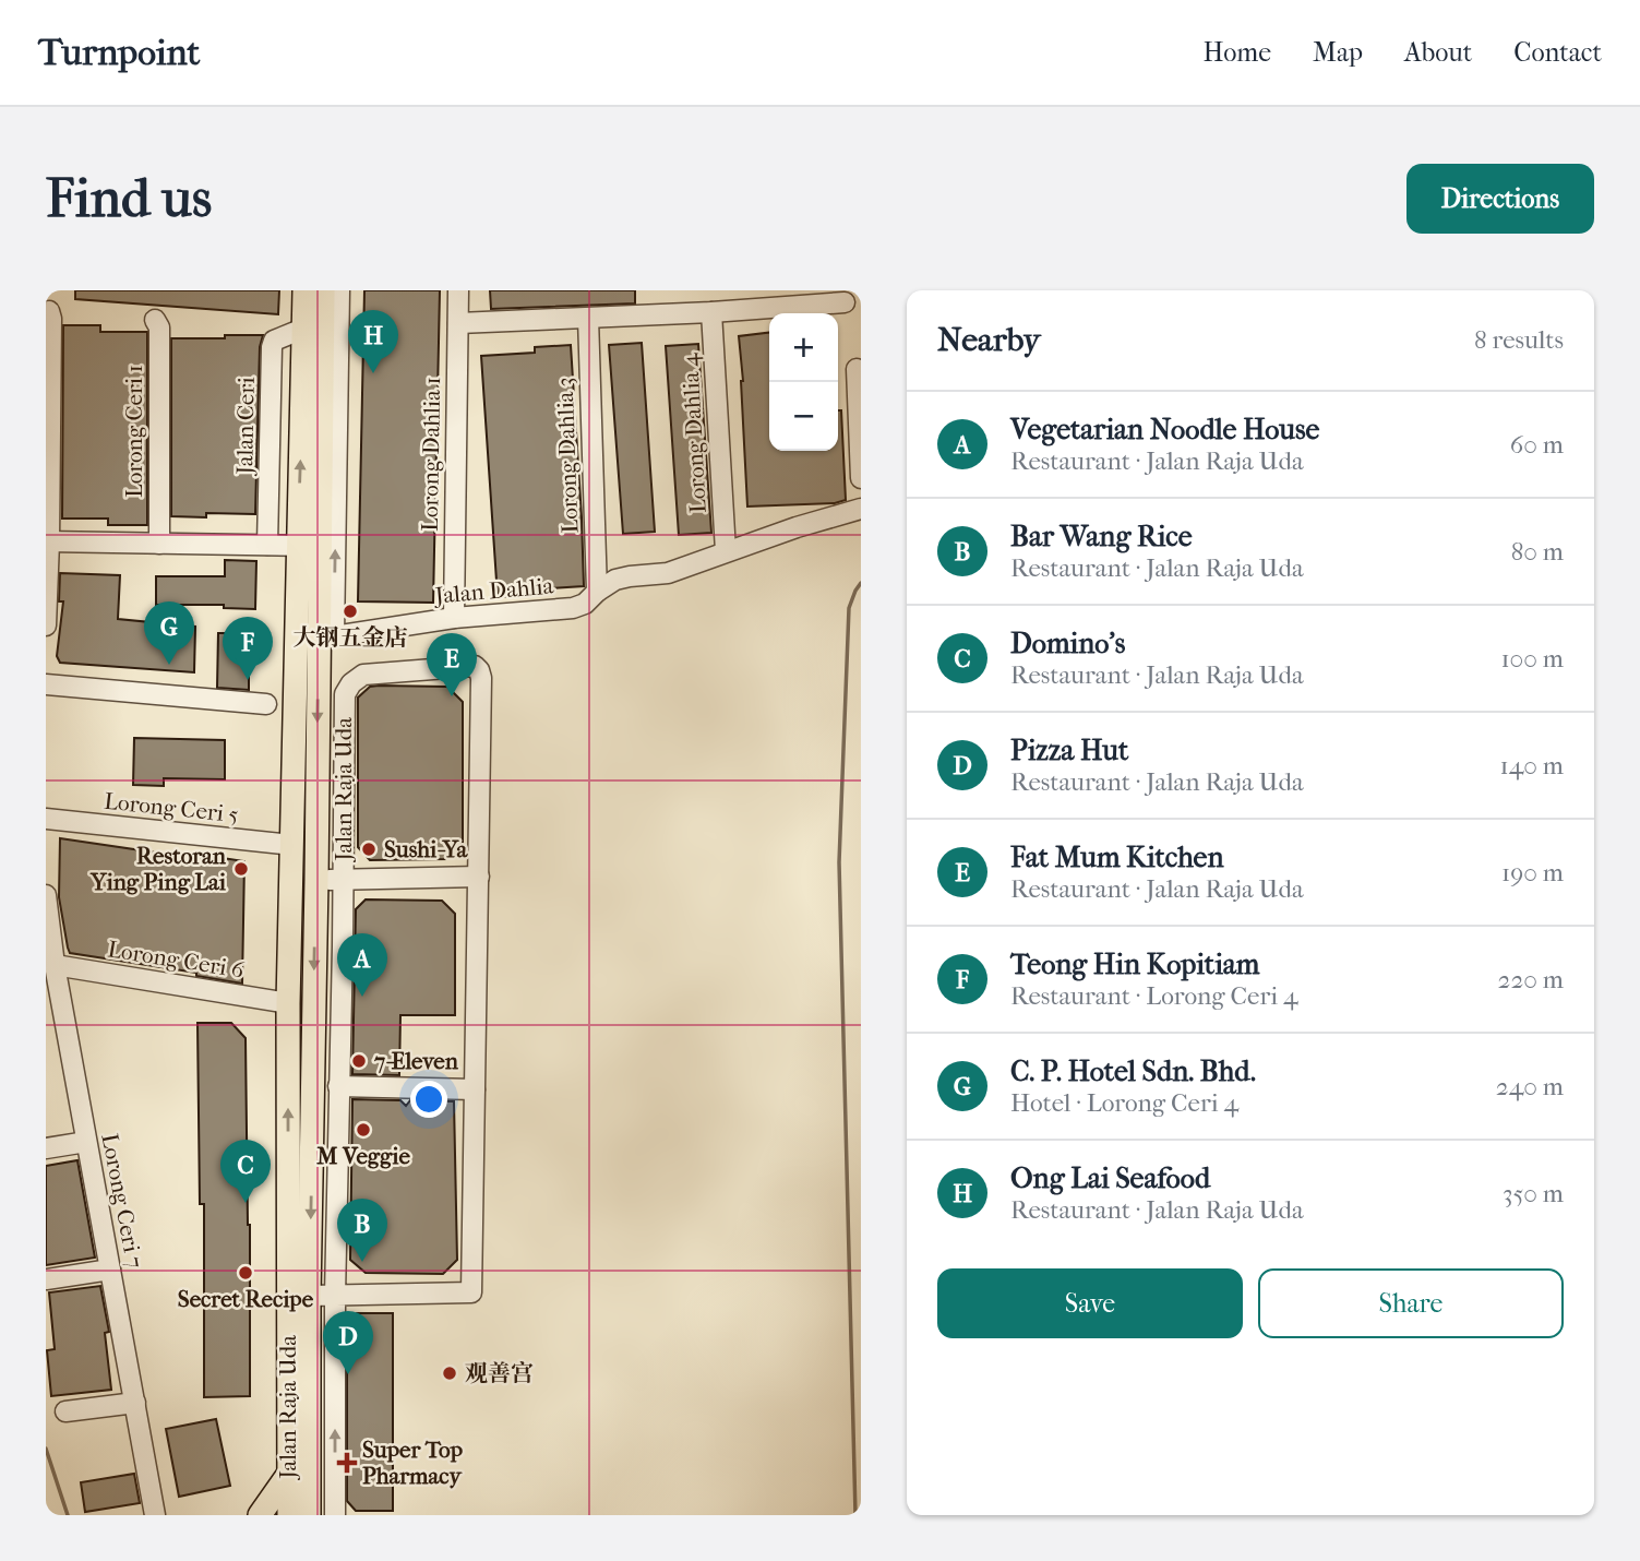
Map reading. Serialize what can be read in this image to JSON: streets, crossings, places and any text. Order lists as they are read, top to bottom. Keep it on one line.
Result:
{"streets":{"main road":["Jalan Raja Uda"],"street":["Jalan Ceri","Lorong Ceri 1","Lorong Dahlia 4","Lorong Dahlia 1","Lorong Dahlia 3","Jalan Dahlia","Lorong Ceri 5","Lorong Ceri 6","Lorong Ceri 7"]},"crossings":[["Jalan Ceri","Jalan Raja Uda"],["Lorong Dahlia 4","Jalan Dahlia"],["Lorong Dahlia 1","Jalan Dahlia"],["Lorong Dahlia 3","Jalan Dahlia"],["Jalan Dahlia","Jalan Raja Uda"],["Jalan Raja Uda","Lorong Ceri 5"],["Jalan Raja Uda","Lorong Ceri 6"],["Lorong Ceri 6","Lorong Ceri 7"]],"places":{"other":["大钢五金店","Sushi-Ya","Restoran Ying Ping Lai","7-Eleven","M Veggie","Secret Recipe","观善宫"],"health":["Super Top Pharmacy"]},"page":{"header":"Turnpoint","nav":["Home","Map","About","Contact"],"buttons":["Directions",["Save","Share"]],"title":"Find us","heading":["Nearby","8 results"],"pins":["H","G","F","E","A","C","B","D"],"map_buttons":["+","−"],"list":[{"mark":"A","name":"Vegetarian Noodle House","note":"Restaurant · Jalan Raja Uda","value":"60 m"},{"mark":"B","name":"Bar Wang Rice","note":"Restaurant · Jalan Raja Uda","value":"80 m"},{"mark":"C","name":"Domino's","note":"Restaurant · Jalan Raja Uda","value":"100 m"},{"mark":"D","name":"Pizza Hut","note":"Restaurant · Jalan Raja Uda","value":"140 m"},{"mark":"E","name":"Fat Mum Kitchen","note":"Restaurant · Jalan Raja Uda","value":"190 m"},{"mark":"F","name":"Teong Hin Kopitiam","note":"Restaurant · Lorong Ceri 4","value":"220 m"},{"mark":"G","name":"C. P. Hotel Sdn. Bhd.","note":"Hotel · Lorong Ceri 4","value":"240 m"},{"mark":"H","name":"Ong Lai Seafood","note":"Restaurant · Jalan Raja Uda","value":"350 m"}]}}
